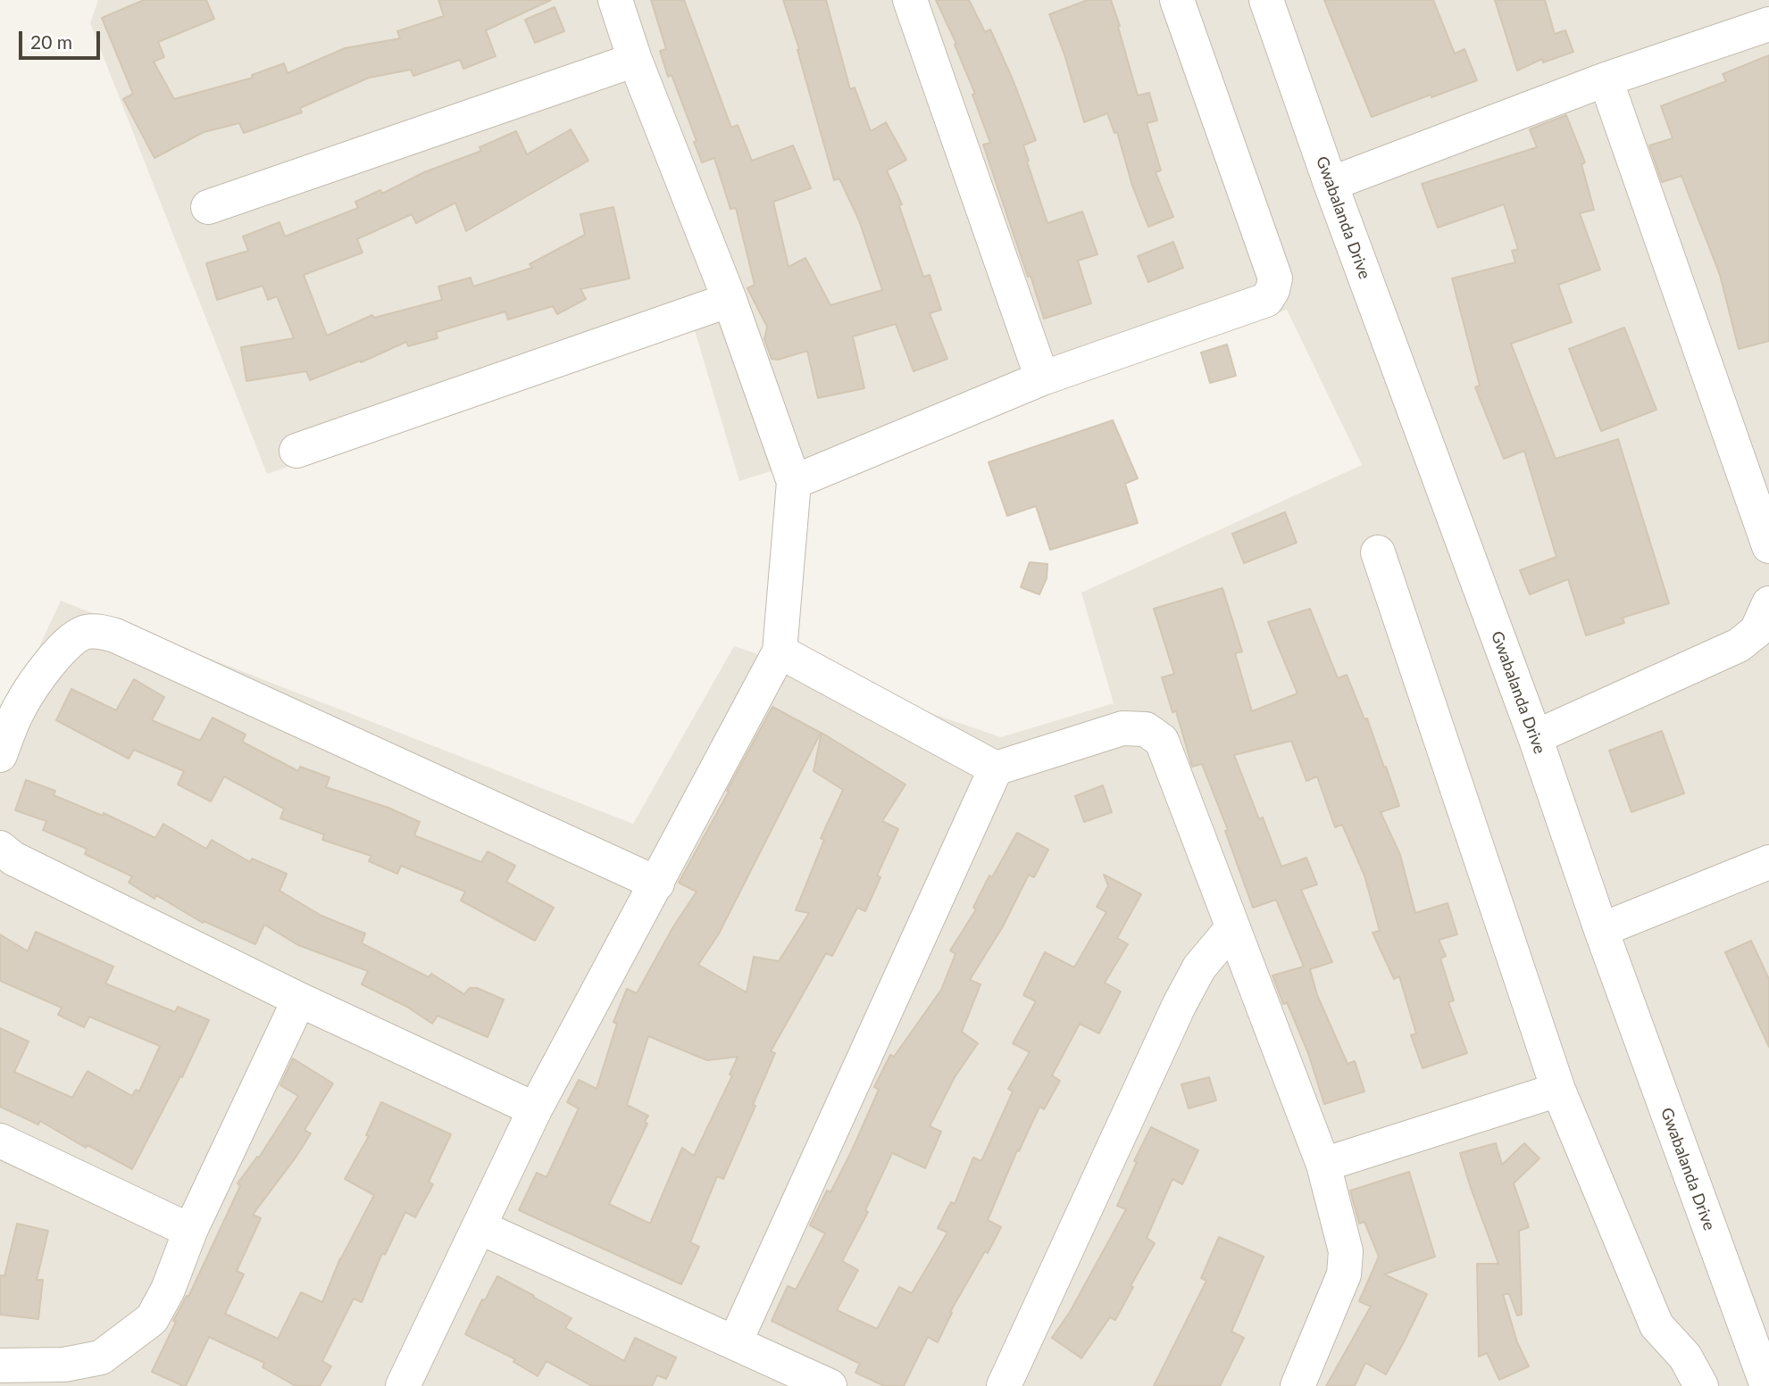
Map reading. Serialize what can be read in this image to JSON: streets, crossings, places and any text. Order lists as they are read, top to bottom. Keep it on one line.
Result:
{"streets":{"street":["Gwabalanda Drive"]},"scale_bar":"20 m"}
